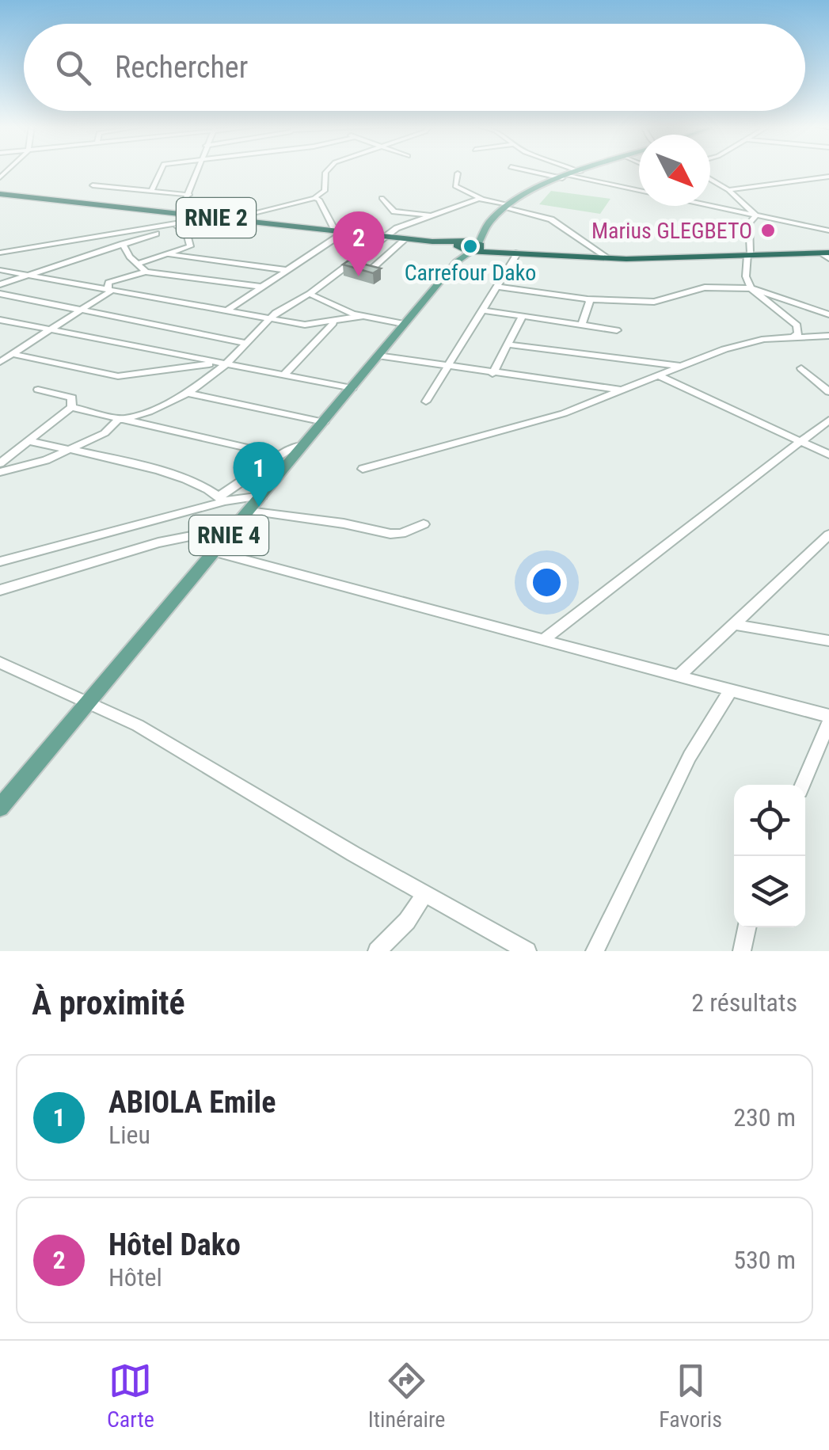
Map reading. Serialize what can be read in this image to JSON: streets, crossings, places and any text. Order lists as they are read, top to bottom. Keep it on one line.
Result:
{"streets":{"highway":["RNIE 2"],"main road":["RNIE 4"]},"crossings":[["RNIE 2","RNIE 4"]],"places":["Marius GLEGBETO","Carrefour Dako"],"north":"bottom right","page":{"search":"Rechercher","pins":["2","1"],"heading":["À proximité","2 résultats"],"list":[{"mark":"1","name":"ABIOLA Emile","note":"Lieu","value":"230 m"},{"mark":"2","name":"Hôtel Dako","note":"Hôtel","value":"530 m"}],"nav":["Carte","Itinéraire","Favoris"]}}
